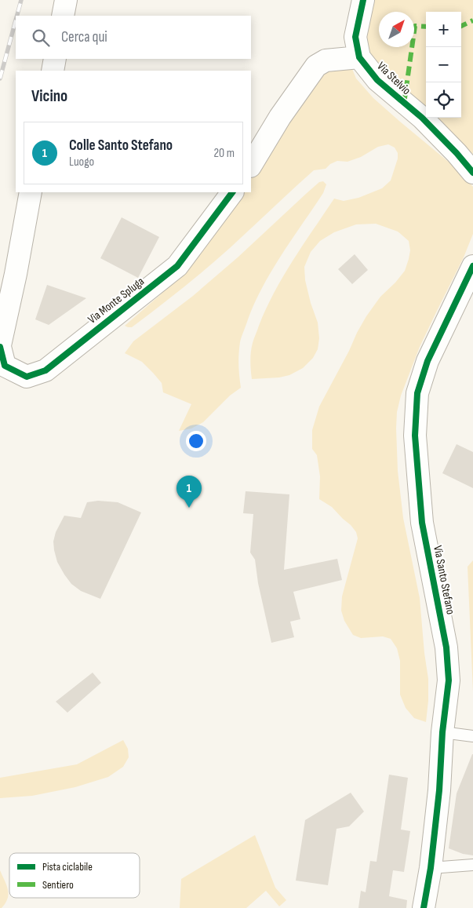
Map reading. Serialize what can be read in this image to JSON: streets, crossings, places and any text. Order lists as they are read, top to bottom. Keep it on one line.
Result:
{"streets":{"street":["Via Stelvio","Via Monte Spluga","Via Santo Stefano"]},"legend":["Pista ciclabile","Sentiero"],"north":"top right","page":{"map_buttons":["+","−"],"search":"Cerca qui","heading":"Vicino","list":[{"mark":"1","name":"Colle Santo Stefano","note":"Luogo","value":"20 m"}],"pins":"1"}}
